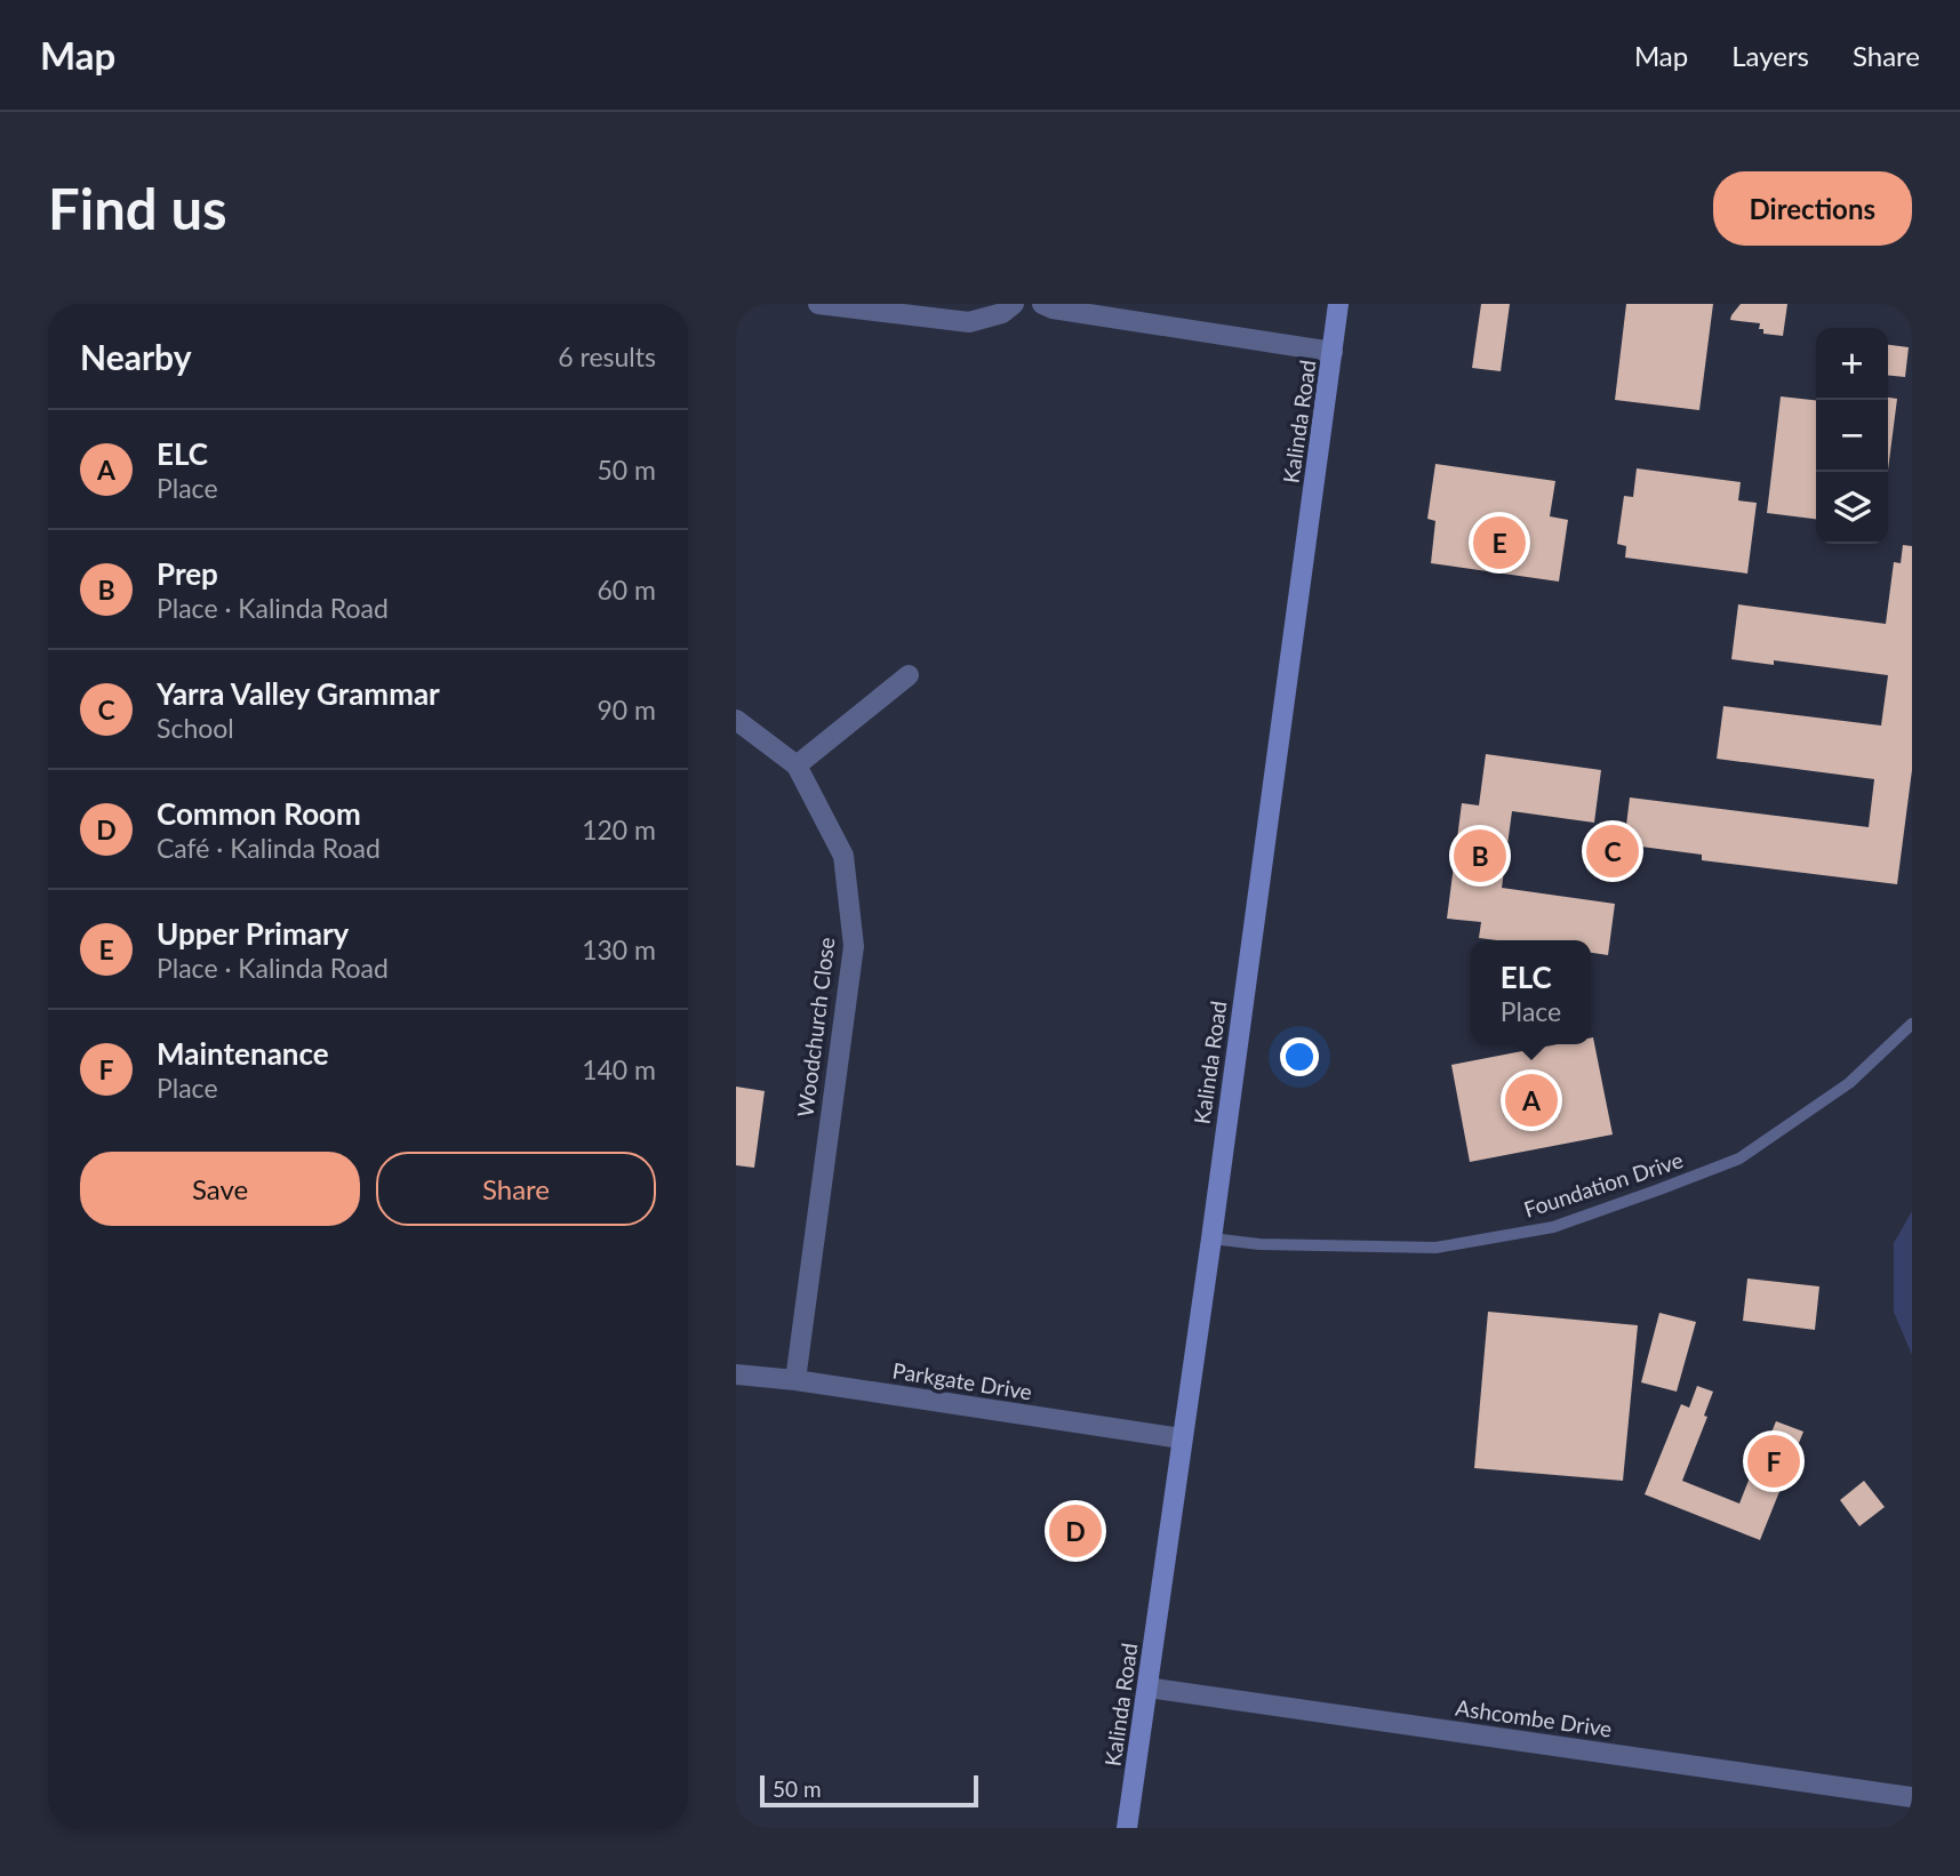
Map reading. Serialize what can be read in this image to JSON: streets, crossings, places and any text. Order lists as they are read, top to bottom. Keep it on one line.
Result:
{"streets":{"street":["Kalinda Road","Woodchurch Close","Parkgate Drive","Ashcombe Drive"],"lane":["Foundation Drive"]},"crossings":[["Kalinda Road","Foundation Drive"],["Kalinda Road","Parkgate Drive"],["Kalinda Road","Ashcombe Drive"],["Woodchurch Close","Parkgate Drive"]],"scale_bar":"50 m","page":{"header":"Map","nav":["Map","Layers","Share"],"buttons":["Directions",["Save","Share"]],"title":"Find us","heading":["Nearby","6 results"],"map_buttons":["+","−"],"list":[{"mark":"A","name":"ELC","note":"Place","value":"50 m"},{"mark":"B","name":"Prep","note":"Place · Kalinda Road","value":"60 m"},{"mark":"C","name":"Yarra Valley Grammar","note":"School","value":"90 m"},{"mark":"D","name":"Common Room","note":"Café · Kalinda Road","value":"120 m"},{"mark":"E","name":"Upper Primary","note":"Place · Kalinda Road","value":"130 m"},{"mark":"F","name":"Maintenance","note":"Place","value":"140 m"}],"pins":["E","C","B","A","F","D"],"popup":["ELC","Place"],"scale":"50 m"}}
